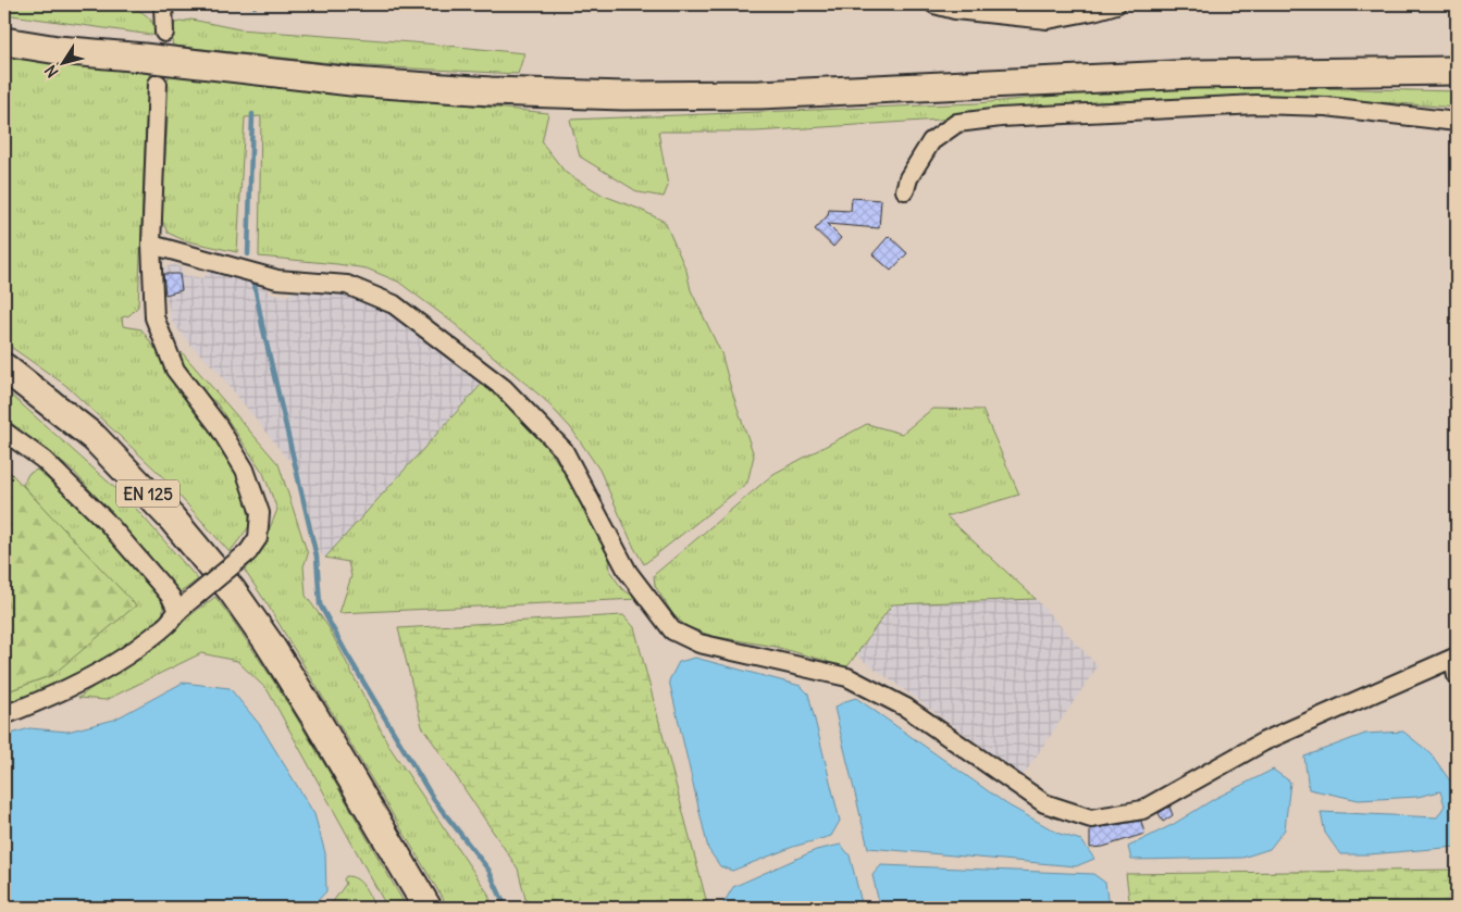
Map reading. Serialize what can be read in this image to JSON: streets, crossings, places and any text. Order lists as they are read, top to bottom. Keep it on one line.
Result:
{"streets":{"main road":["EN 125"]},"north":"bottom left"}
